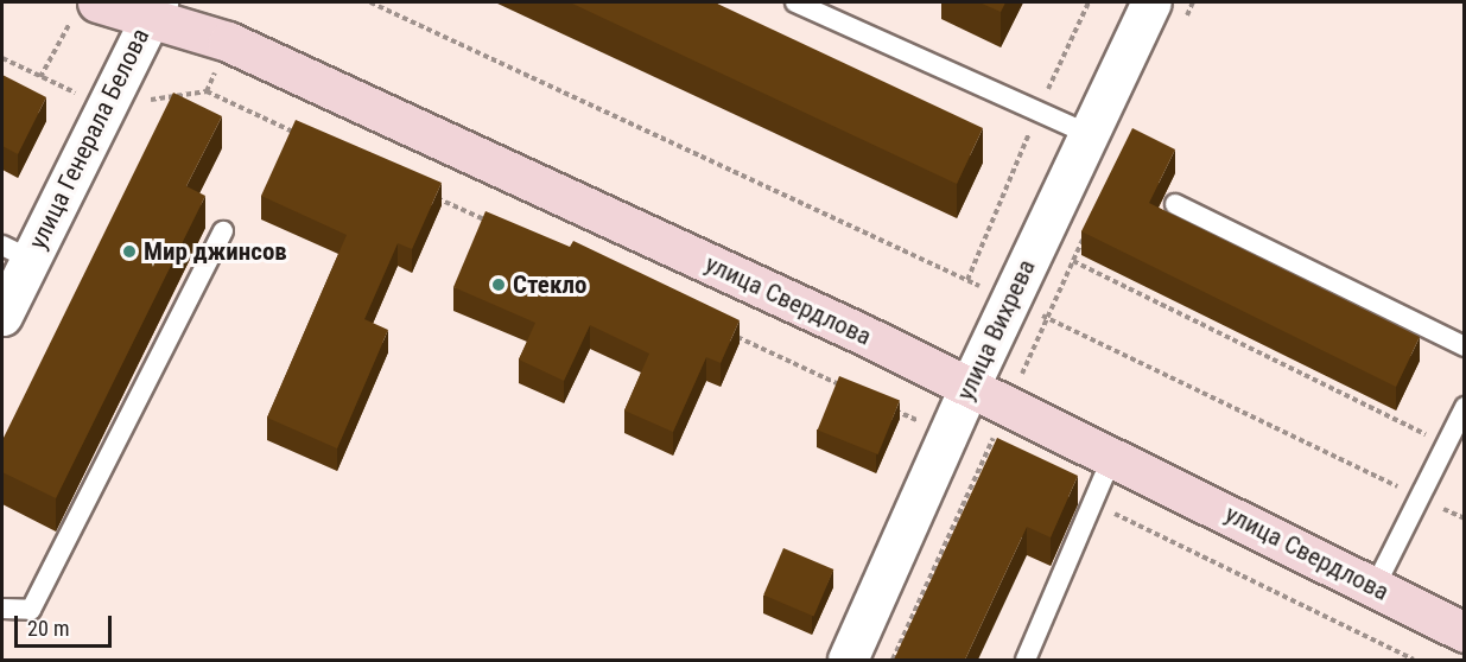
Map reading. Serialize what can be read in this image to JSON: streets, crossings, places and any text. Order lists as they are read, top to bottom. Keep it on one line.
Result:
{"streets":{"main road":["улица Свердлова"],"street":["улица Генерала Белова","улица Вихрева"]},"crossings":[["улица Генерала Белова","улица Свердлова"],["улица Свердлова","улица Вихрева"]],"places":["Мир джинсов","Стекло"],"scale_bar":"20 m"}
